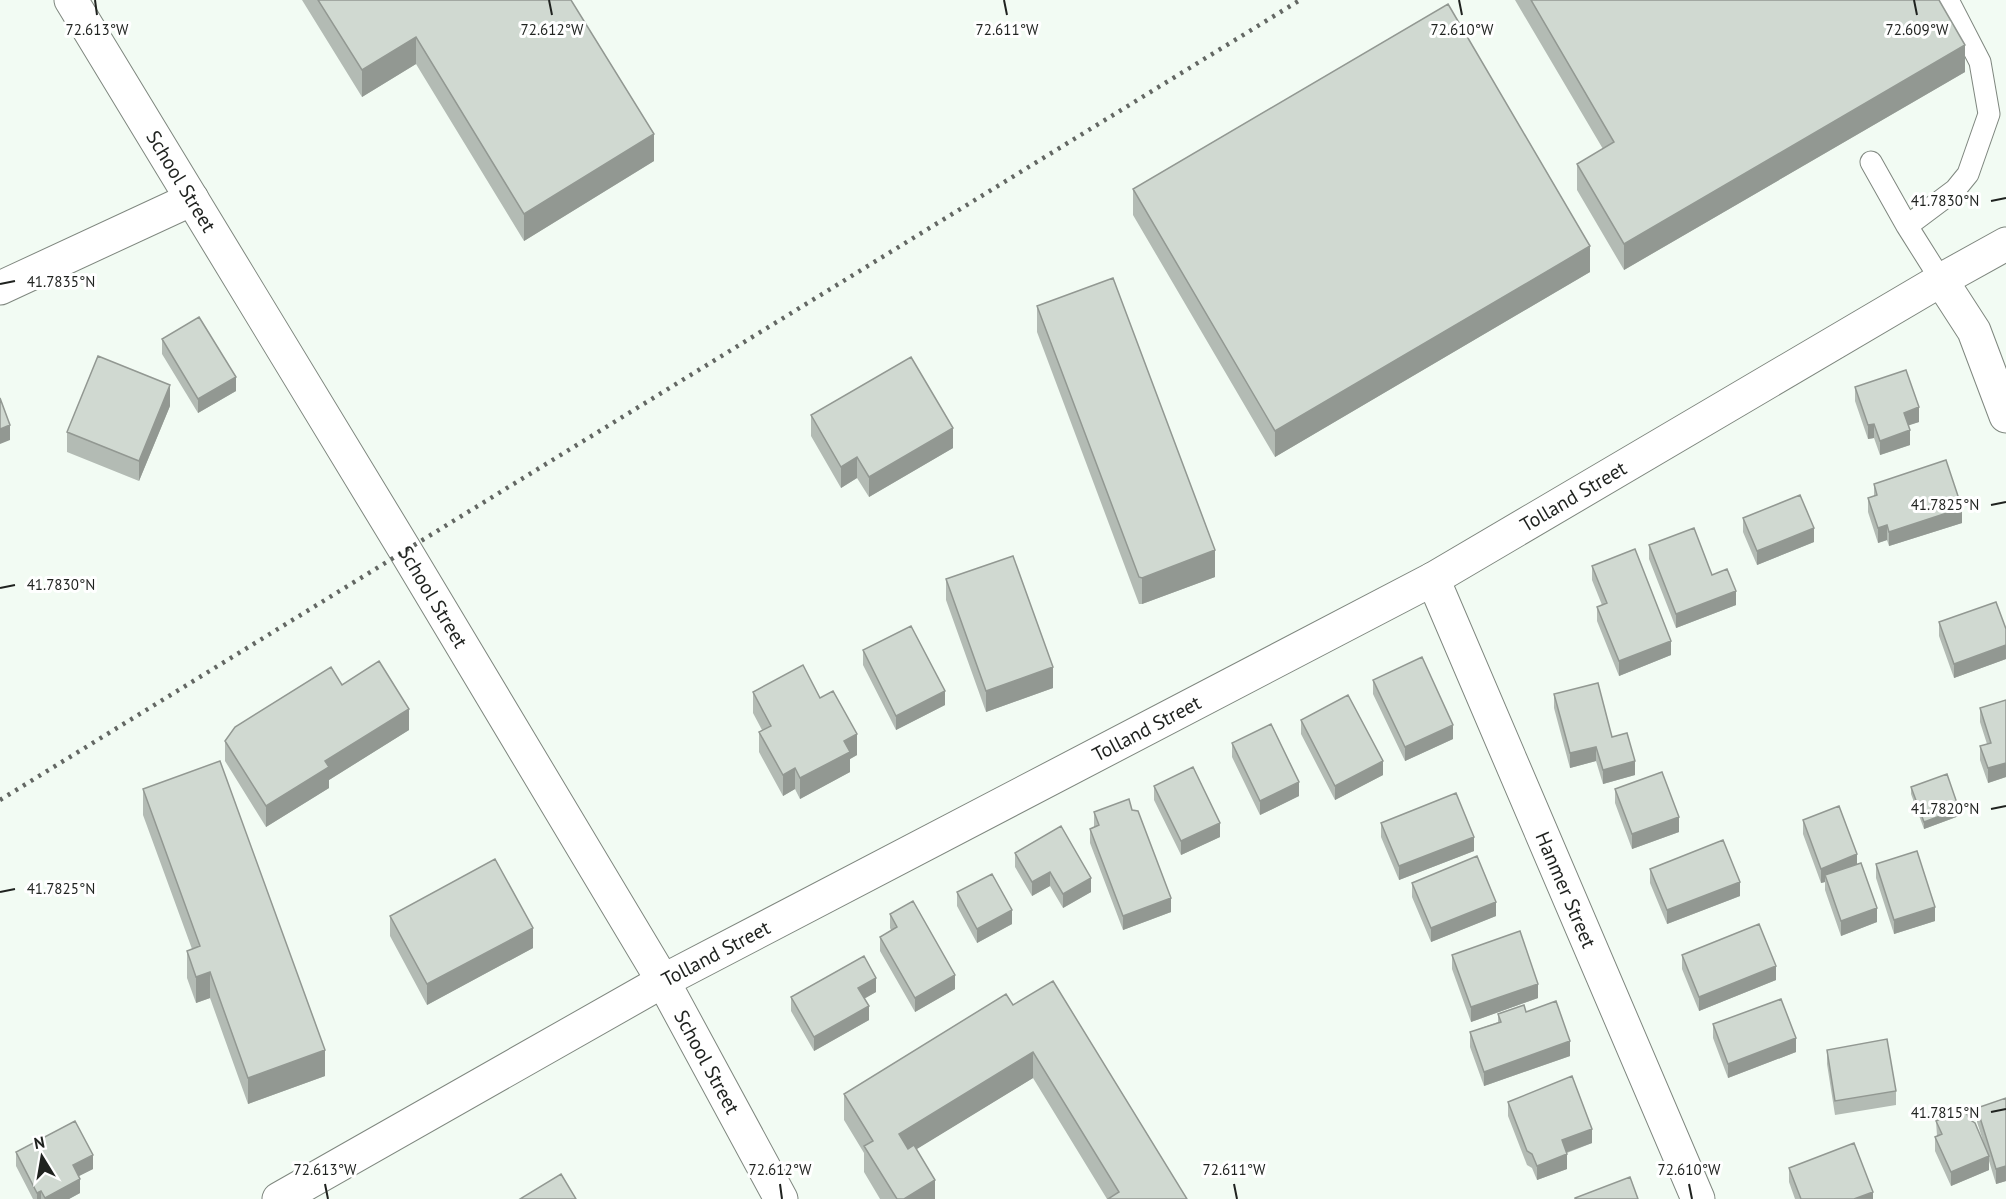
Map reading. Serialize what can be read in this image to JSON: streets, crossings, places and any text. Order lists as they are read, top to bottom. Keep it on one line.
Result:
{"streets":{"main road":["School Street","Tolland Street","Hanmer Street"]},"crossings":[["School Street","Tolland Street"],["Tolland Street","Hanmer Street"]],"north":"top","coordinates":["72.613°W","72.612°W","72.611°W","72.610°W","72.609°W","41.7830°N","41.7835°N","41.7825°N","41.7820°N","41.7815°N"]}
